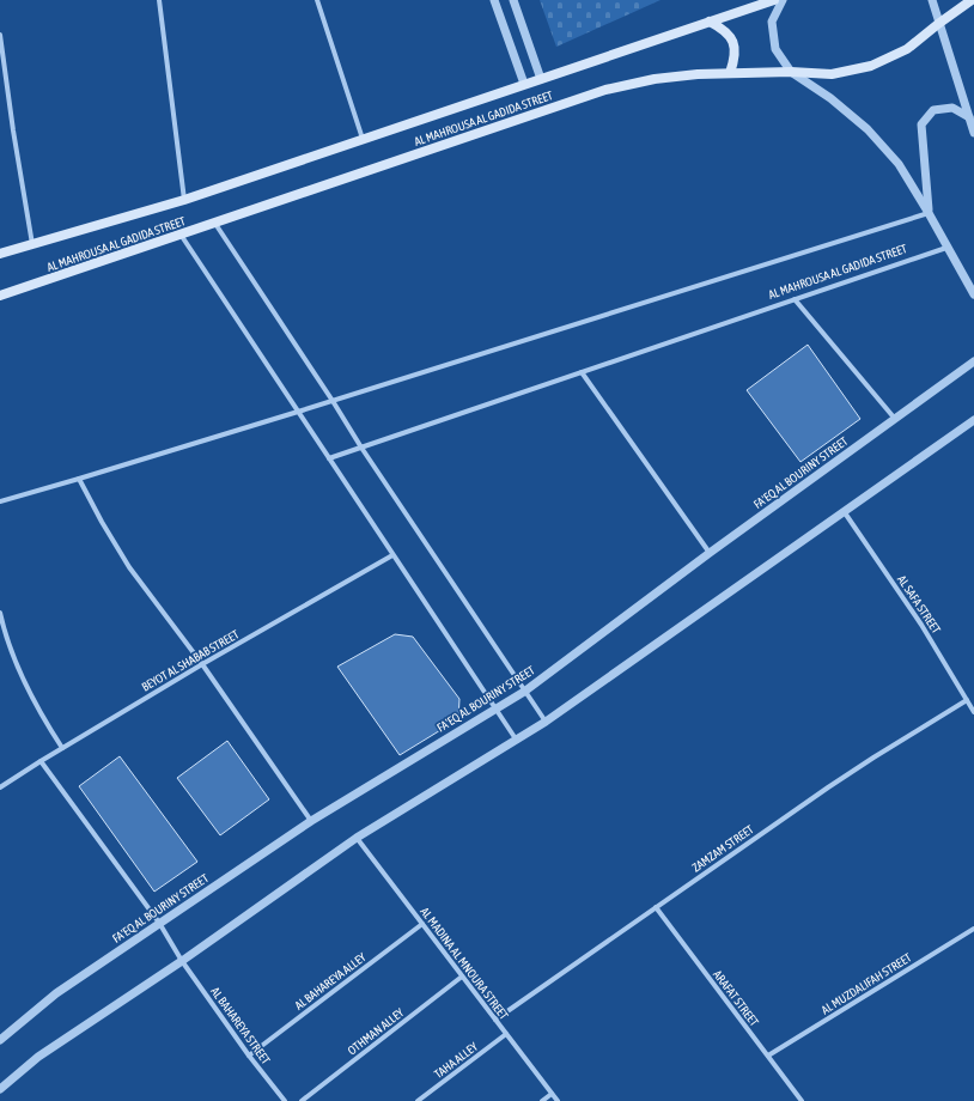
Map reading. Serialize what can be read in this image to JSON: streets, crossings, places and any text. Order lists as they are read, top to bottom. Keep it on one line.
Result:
{"streets":{"main road":["AL MAHROUSA AL GADIDA STREET"],"street":["FA'EQ AL BOURINY STREET","AL SAFA STREET","BEYOT AL SHABAB STREET","ZAMZAM STREET","AL MADINA AL MNOURA STREET","AL BAHAREYA ALLEY","AL MUZDALIFAH STREET","ARAFAT STREET","AL BAHAREYA STREET","OTHMAN ALLEY","TAHA ALLEY"]},"crossings":[["FA'EQ AL BOURINY STREET","AL BAHAREYA STREET"],["AL SAFA STREET","ZAMZAM STREET"],["BEYOT AL SHABAB STREET","AL BAHAREYA STREET"],["ZAMZAM STREET","AL MADINA AL MNOURA STREET"],["ZAMZAM STREET","ARAFAT STREET"],["AL MADINA AL MNOURA STREET","AL BAHAREYA ALLEY"],["AL MADINA AL MNOURA STREET","OTHMAN ALLEY"],["AL MADINA AL MNOURA STREET","TAHA ALLEY"],["AL BAHAREYA ALLEY","AL BAHAREYA STREET"],["AL MUZDALIFAH STREET","ARAFAT STREET"]]}
